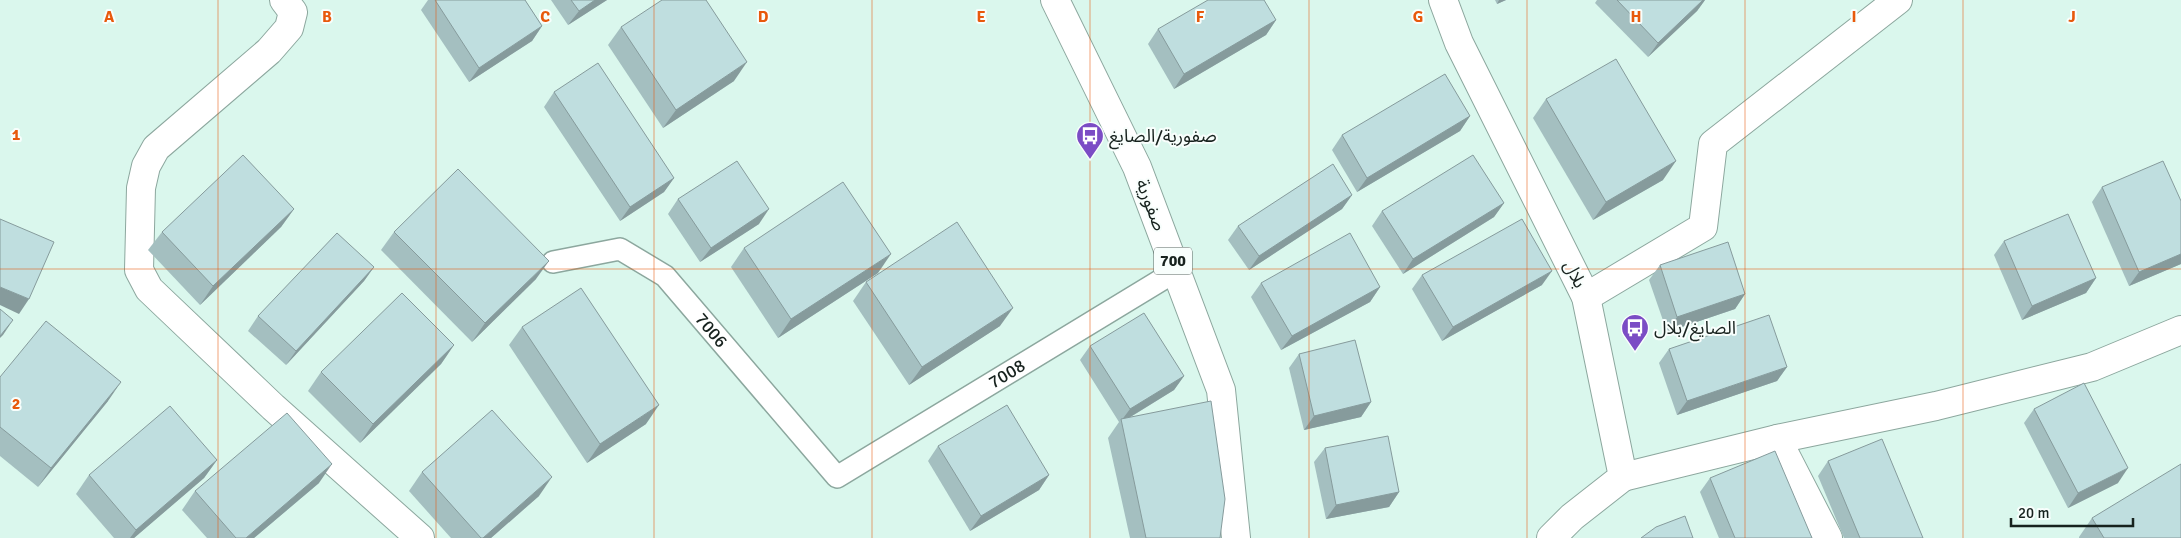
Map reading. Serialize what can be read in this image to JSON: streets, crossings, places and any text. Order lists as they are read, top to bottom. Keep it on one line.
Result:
{"streets":{"street":["صفورية","700","بلال"],"lane":["7006","7008"]},"crossings":[["صفورية","7008"],["7006","7008"]],"places":{"bus stop":["صفورية/الصايغ","الصايغ/بلال"]},"scale_bar":"20 m","grid":{"columns":["A","B","C","D","E","F","G","H","I","J"],"rows":["1","2"]}}
